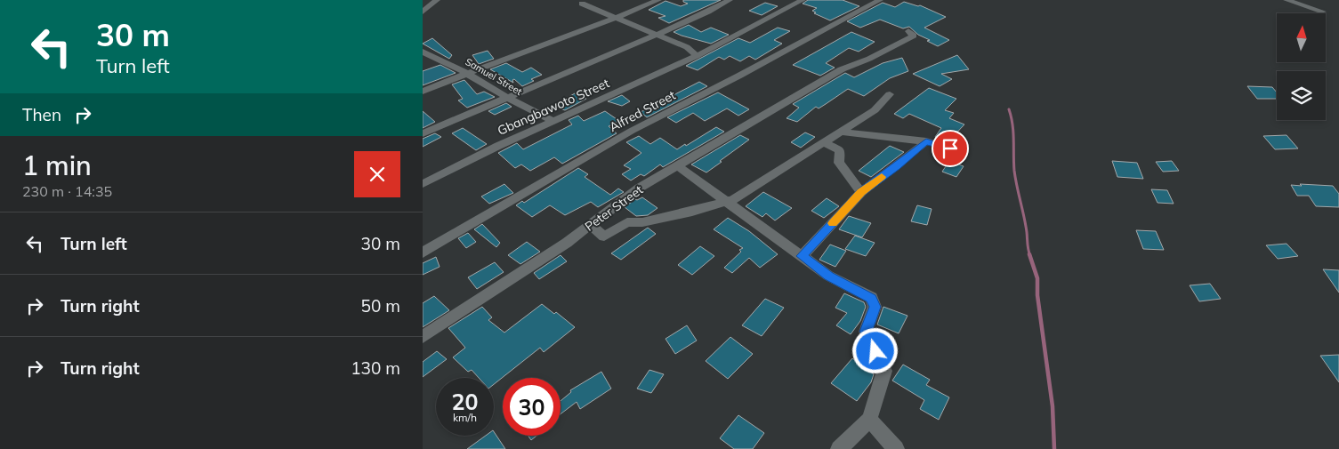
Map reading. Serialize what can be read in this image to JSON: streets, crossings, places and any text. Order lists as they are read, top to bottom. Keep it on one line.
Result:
{"streets":{"street":["Samuel Street","Gbangbawoto Street","Alfred Street","Peter Street"]},"crossings":[["Samuel Street","Gbangbawoto Street"]],"north":"top","page":{"turn":["30 m","Turn left"],"then":"Then","heading":["1 min","230 m · 14:35"],"list":[{"name":"Turn left","value":"30 m"},{"name":"Turn right","value":"50 m"},{"name":"Turn right","value":"130 m"}],"speed":"20 km/h","limit":"30"}}
